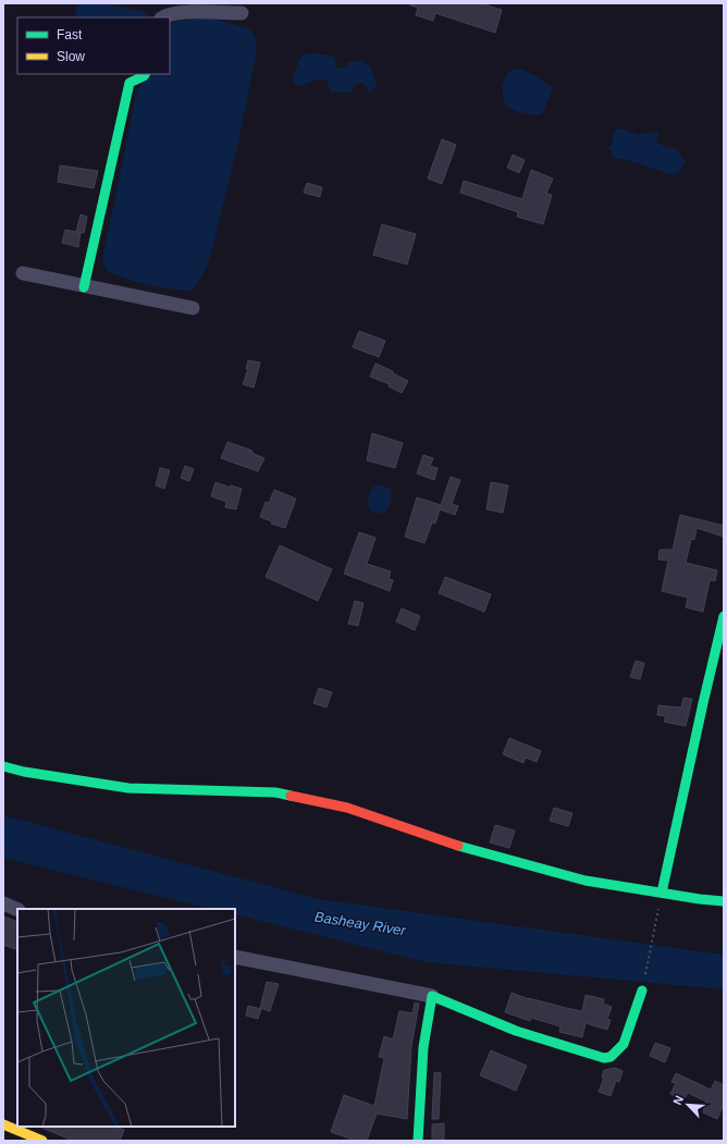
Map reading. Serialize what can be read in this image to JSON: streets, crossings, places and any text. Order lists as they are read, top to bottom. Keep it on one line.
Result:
{"water":["Basheay River"],"legend":["Fast","Slow"],"north":"top left"}
